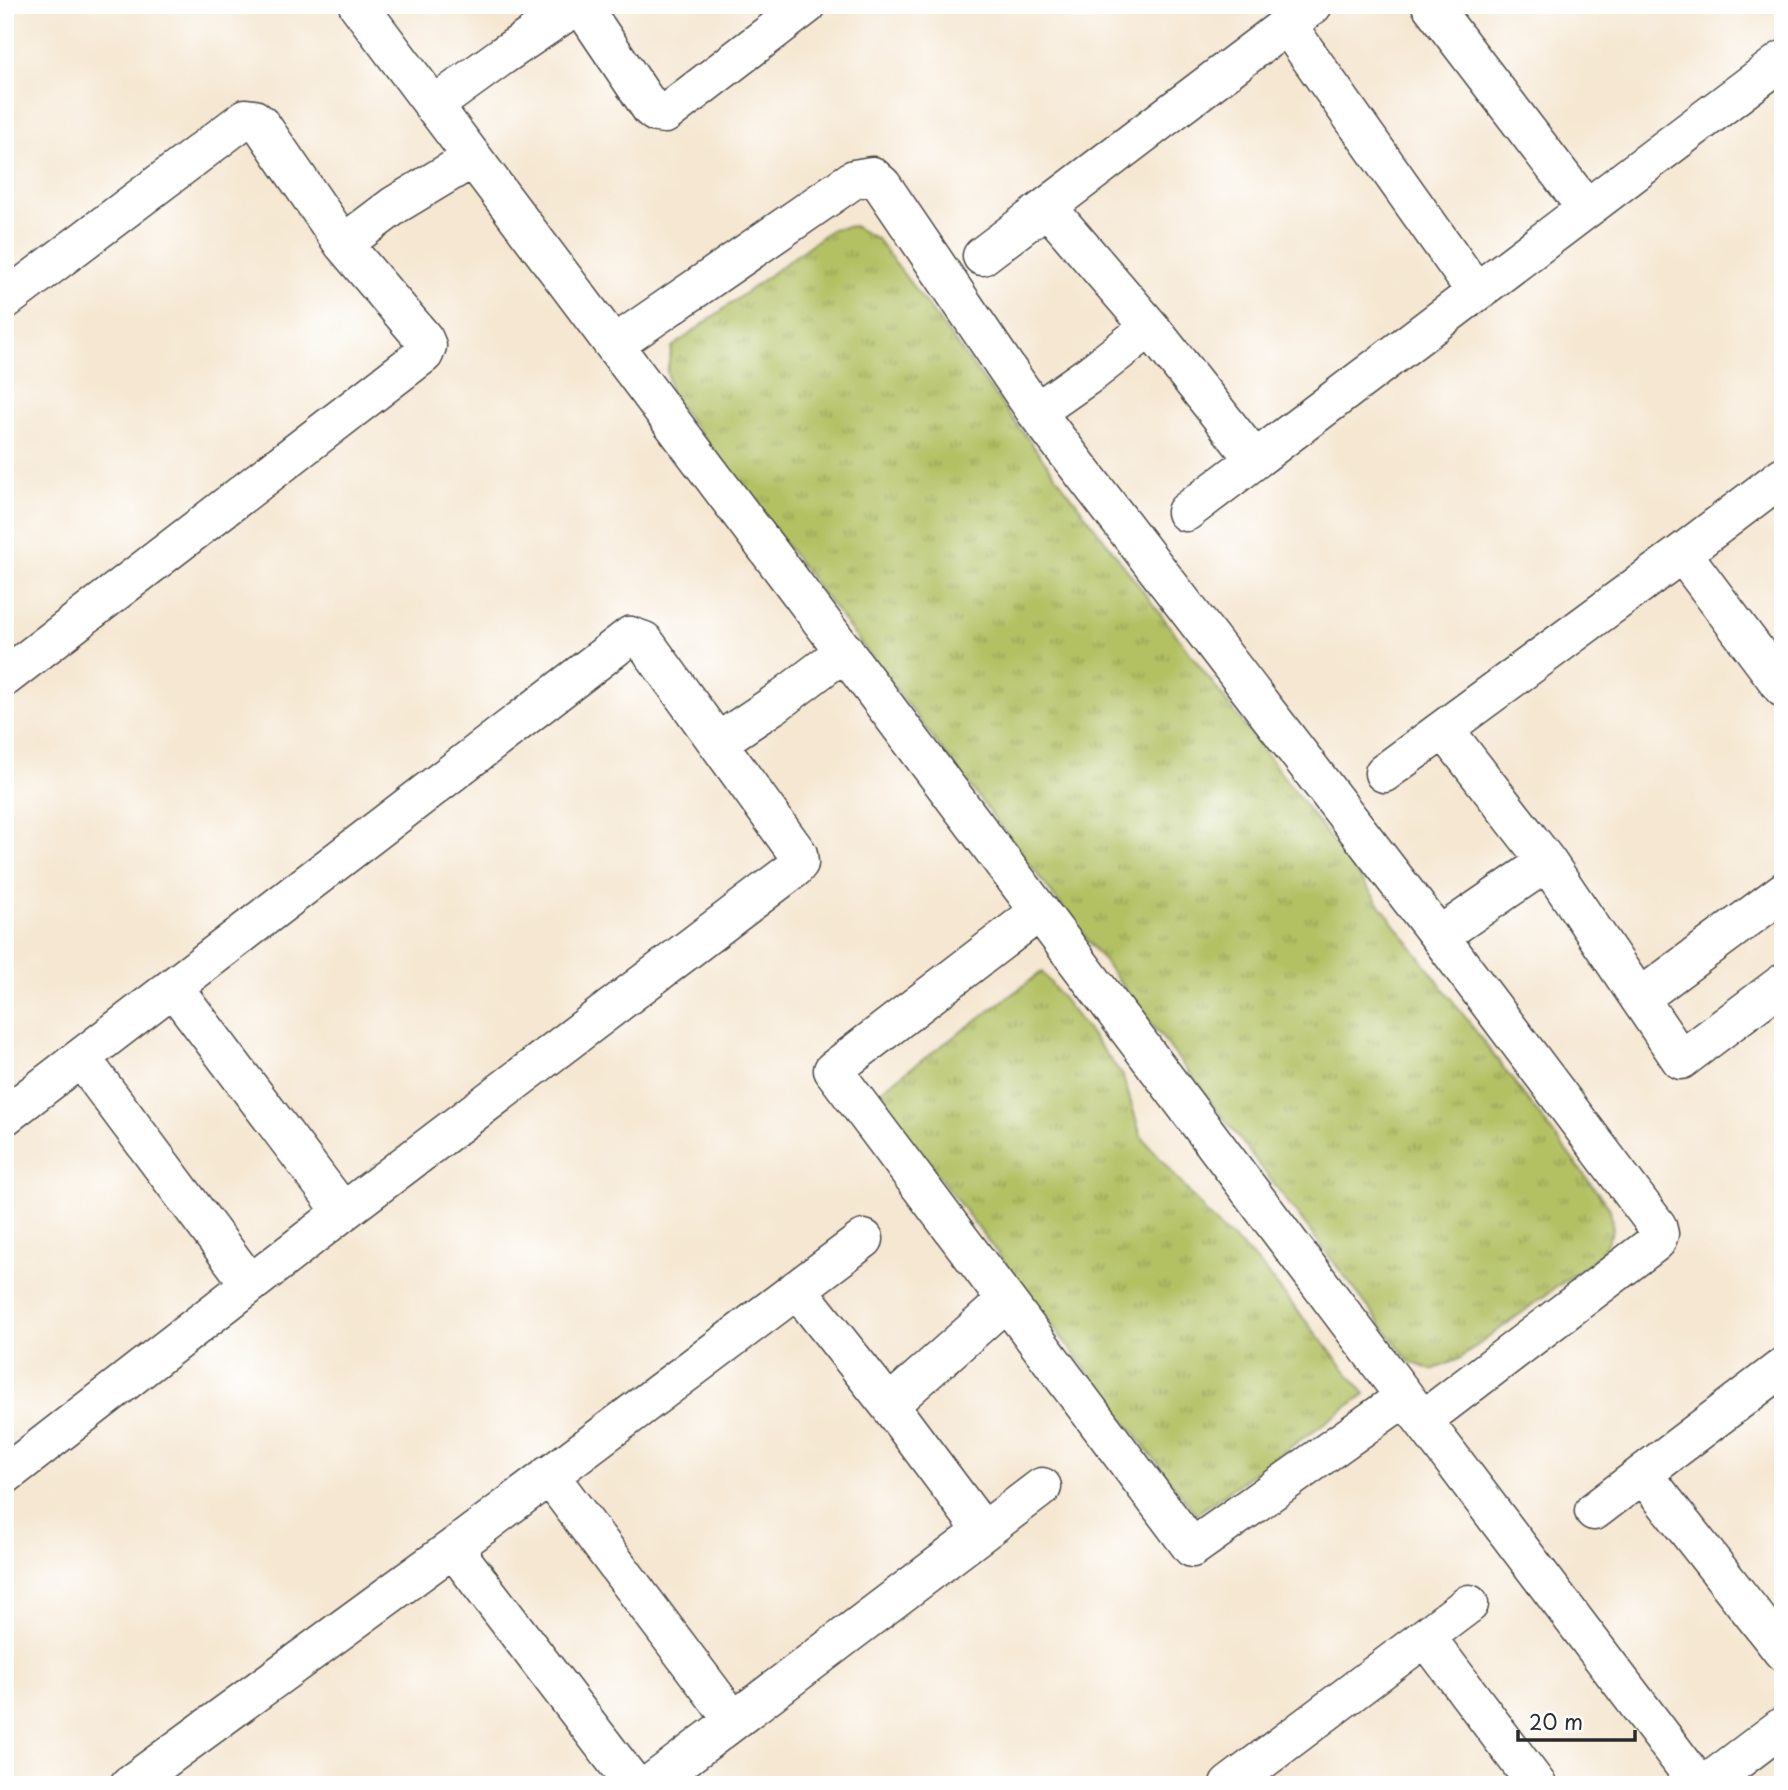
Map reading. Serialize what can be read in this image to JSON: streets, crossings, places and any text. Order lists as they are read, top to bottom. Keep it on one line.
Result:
{"scale_bar":"20 m"}
